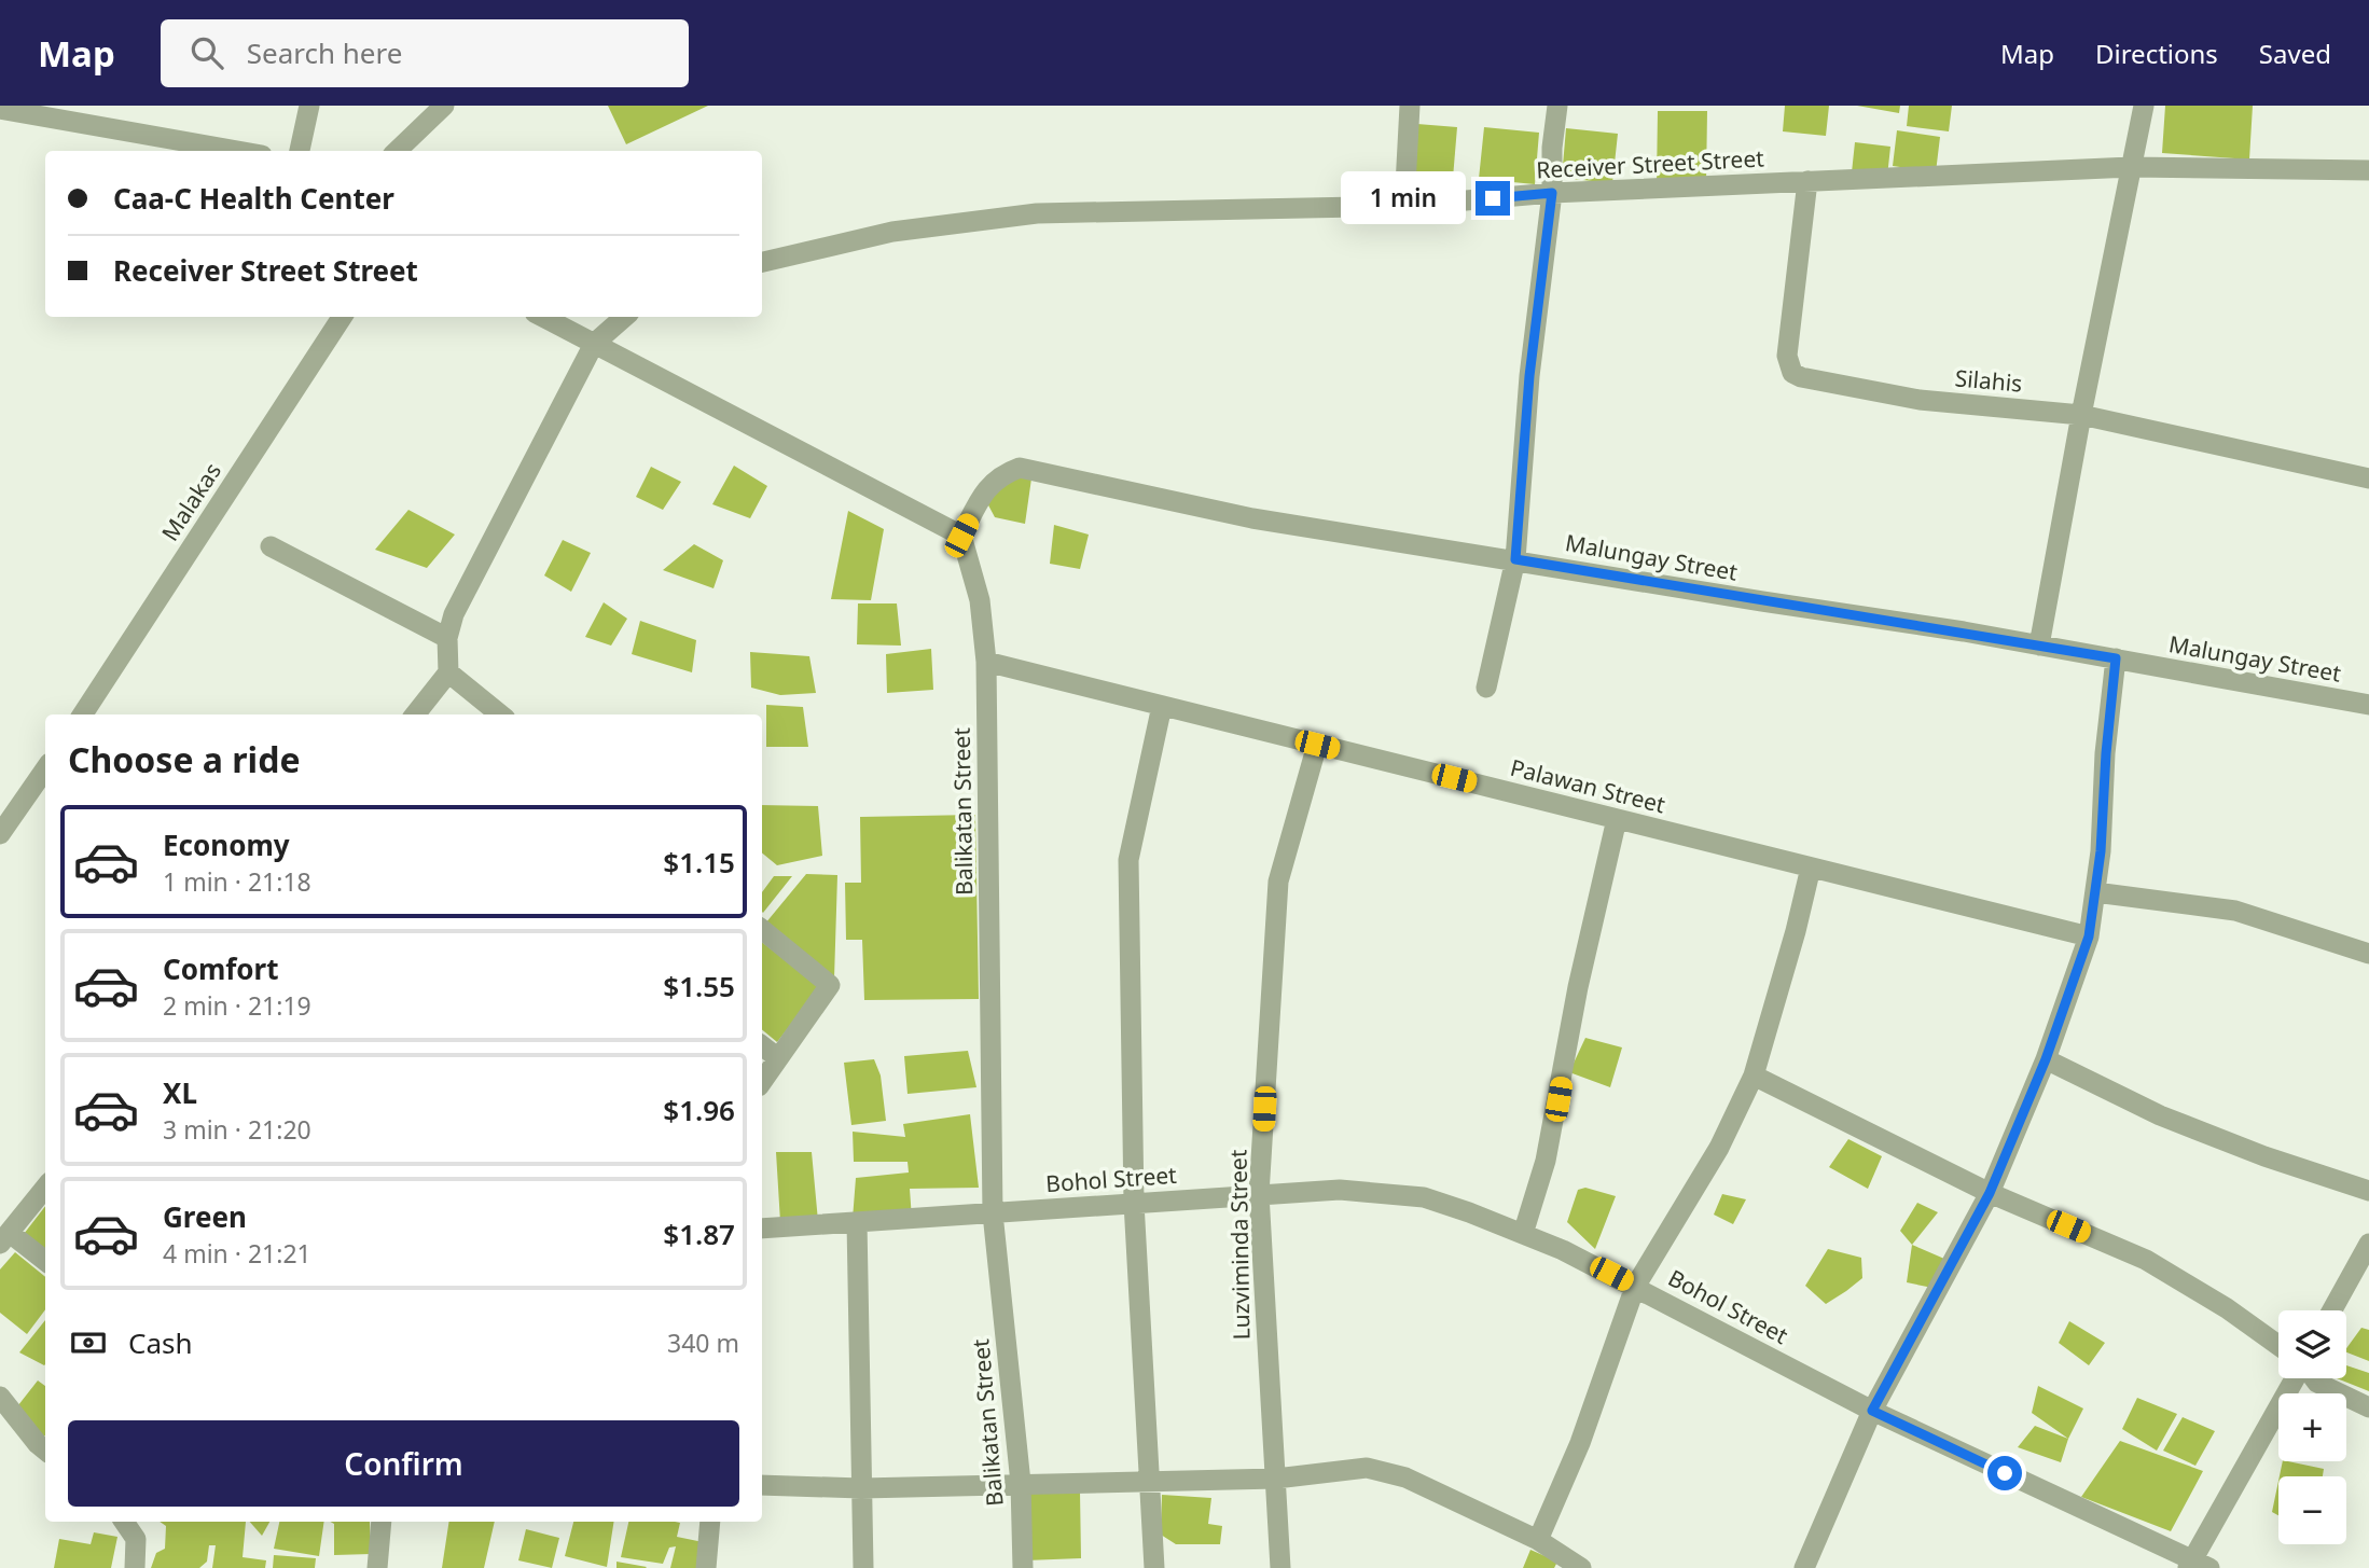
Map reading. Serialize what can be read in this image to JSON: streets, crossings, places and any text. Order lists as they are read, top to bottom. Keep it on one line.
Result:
{"streets":{"street":["Receiver Street Street","Silahis","Malakas","Malungay Street","Palawan Street","Balikatan Street","Bohol Street","Luzviminda Street"]},"crossings":[["Receiver Street Street","Silahis"],["Malungay Street","Balikatan Street"],["Palawan Street","Balikatan Street"],["Palawan Street","Luzviminda Street"],["Balikatan Street","Bohol Street"],["Bohol Street","Luzviminda Street"]],"page":{"header":"Map","search":"Search here","nav":["Map","Directions","Saved"],"banner":["Caa-C Health Center","Receiver Street Street"],"bubble":"1 min","heading":"Choose a ride","list":[{"name":"Economy","note":"1 min · 21:18","value":"$1.15"},{"name":"Comfort","note":"2 min · 21:19","value":"$1.55"},{"name":"XL","note":"3 min · 21:20","value":"$1.96"},{"name":"Green","note":"4 min · 21:21","value":"$1.87"}],"pay":["Cash","340 m"],"map_buttons":["+","−"],"buttons":"Confirm"}}
